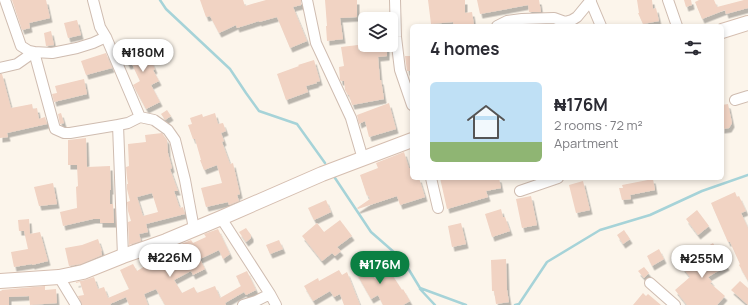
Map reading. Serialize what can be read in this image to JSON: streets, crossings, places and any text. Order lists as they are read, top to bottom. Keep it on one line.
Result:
{"page":{"heading":"4 homes","price":["₦180M","₦226M","₦255M","₦176M"],"list":[{"name":"₦176M","note":"2 rooms · 72 m² · Apartment"}]}}
